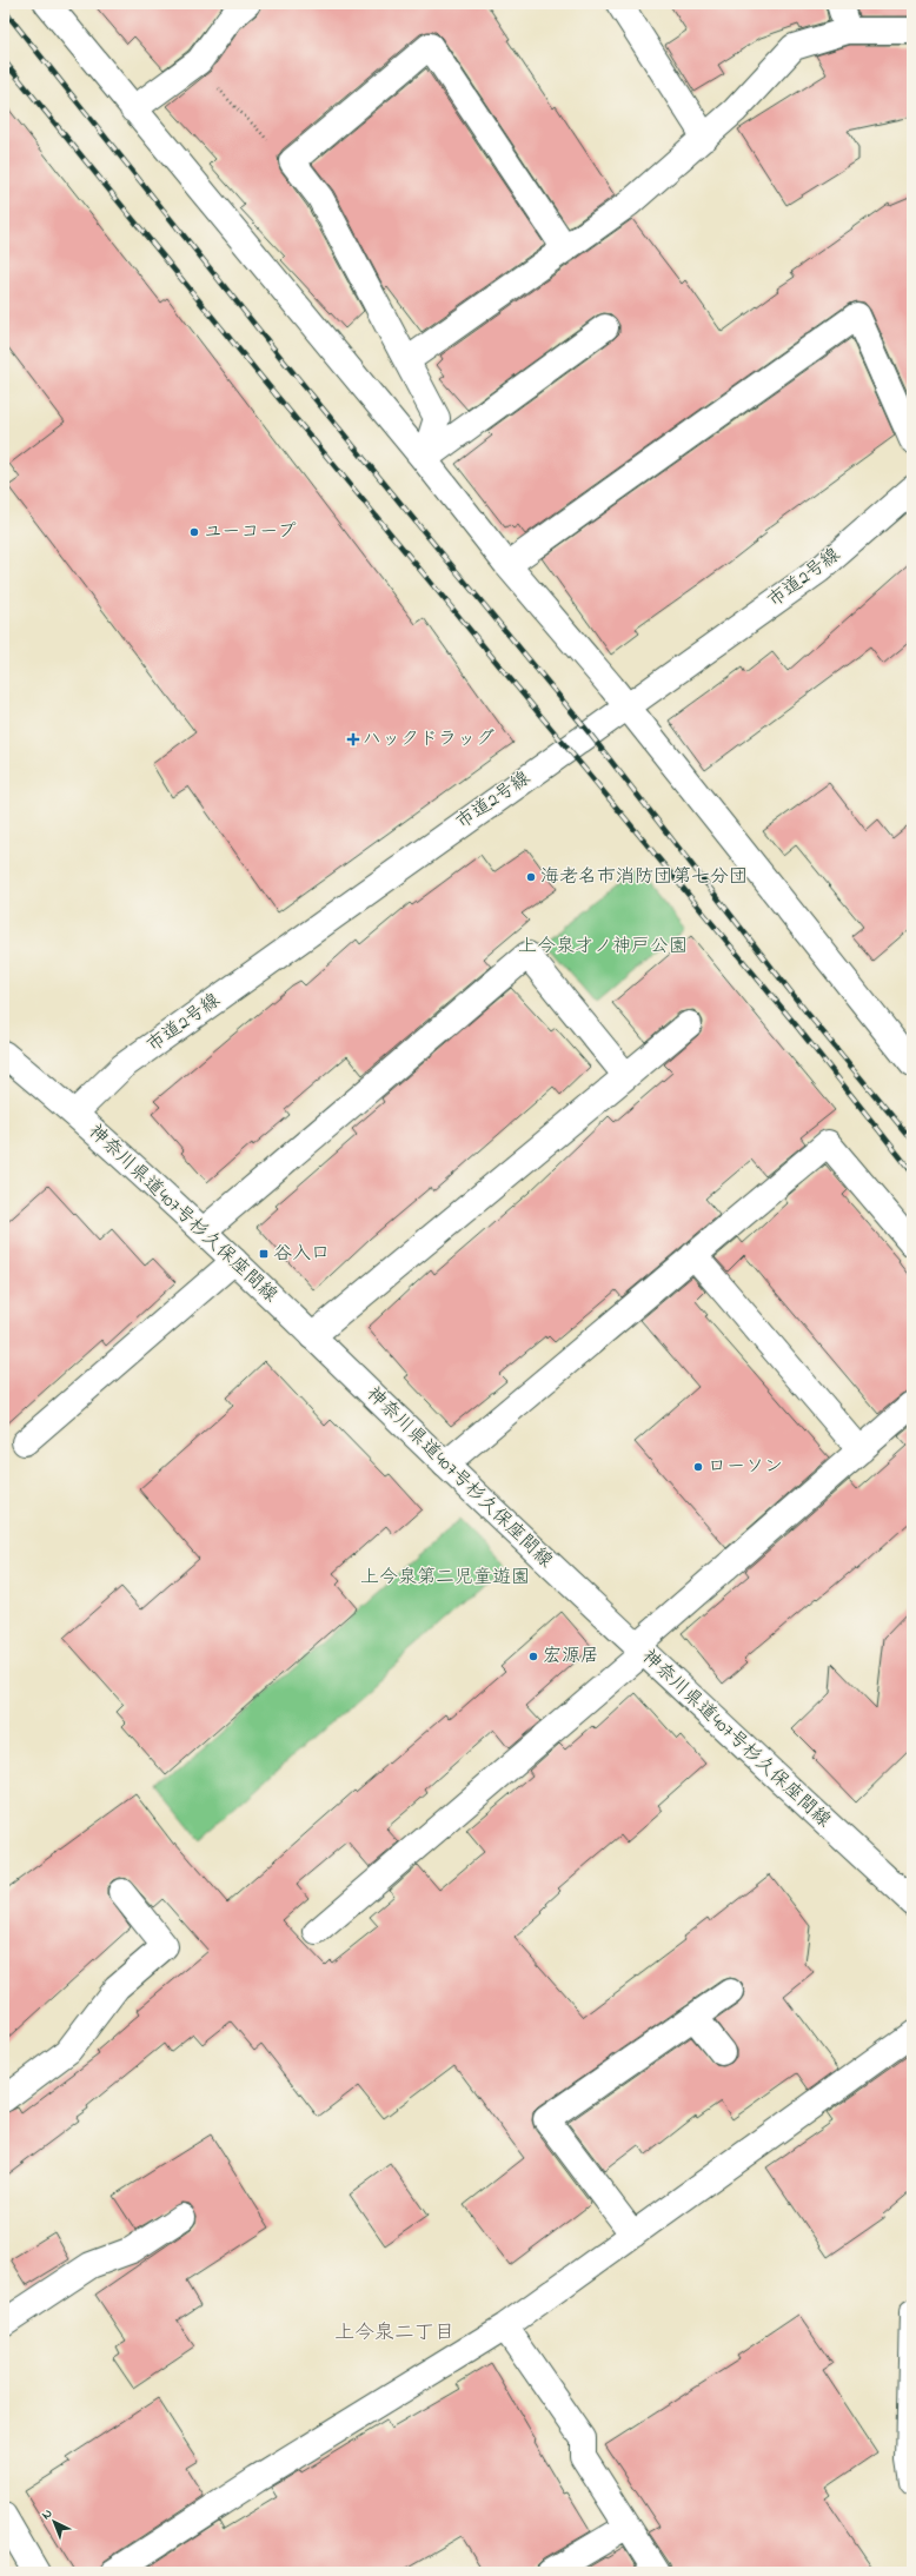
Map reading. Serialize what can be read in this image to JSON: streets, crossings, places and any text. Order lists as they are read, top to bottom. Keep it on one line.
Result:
{"streets":{"street":["市道2号線","神奈川県道407号杉久保座間線"]},"crossings":[["市道2号線","神奈川県道407号杉久保座間線"]],"districts":["上今泉二丁目"],"parks":["上今泉才ノ神戸公園","上今泉第二児童遊園"],"places":{"other":["ユーコープ","海老名市消防団第七分団","ローソン","宏源居"],"health":["ハックドラッグ"],"transit":["谷入口"]},"north":"top left"}
